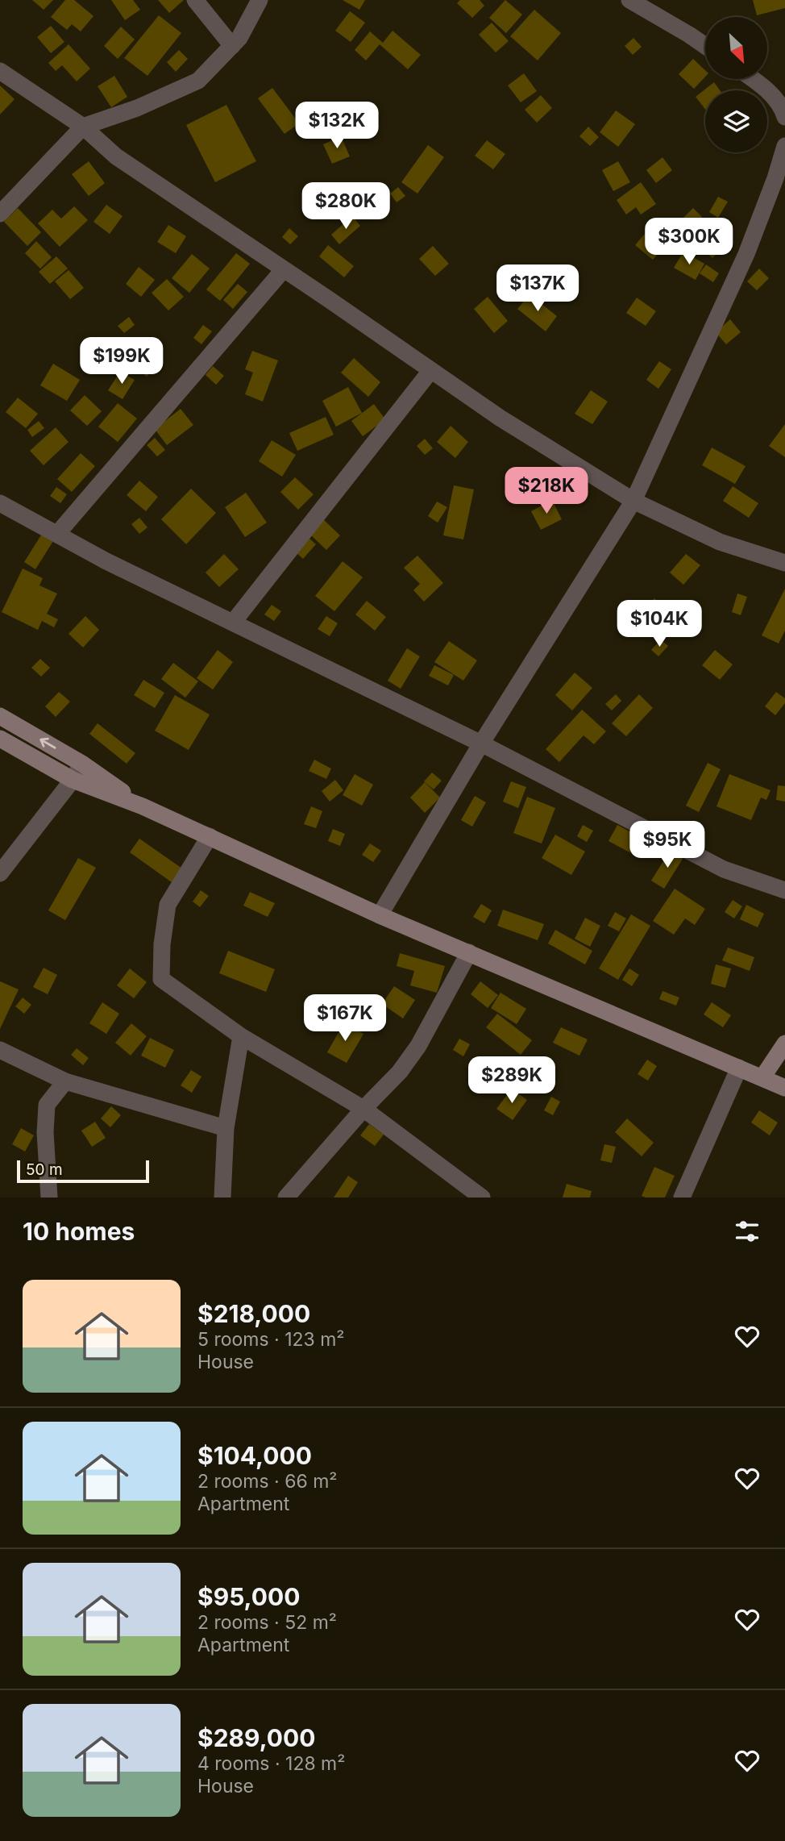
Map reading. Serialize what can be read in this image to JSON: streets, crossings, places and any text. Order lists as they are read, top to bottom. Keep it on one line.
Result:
{"scale_bar":"50 m","north":"bottom right","page":{"price":["$132K","$280K","$300K","$137K","$199K","$218K","$104K","$95K","$167K","$289K"],"scale":"50 m","heading":"10 homes","list":[{"name":"$218,000","note":"5 rooms · 123 m² · House"},{"name":"$104,000","note":"2 rooms · 66 m² · Apartment"},{"name":"$95,000","note":"2 rooms · 52 m² · Apartment"},{"name":"$289,000","note":"4 rooms · 128 m² · House"}]}}
